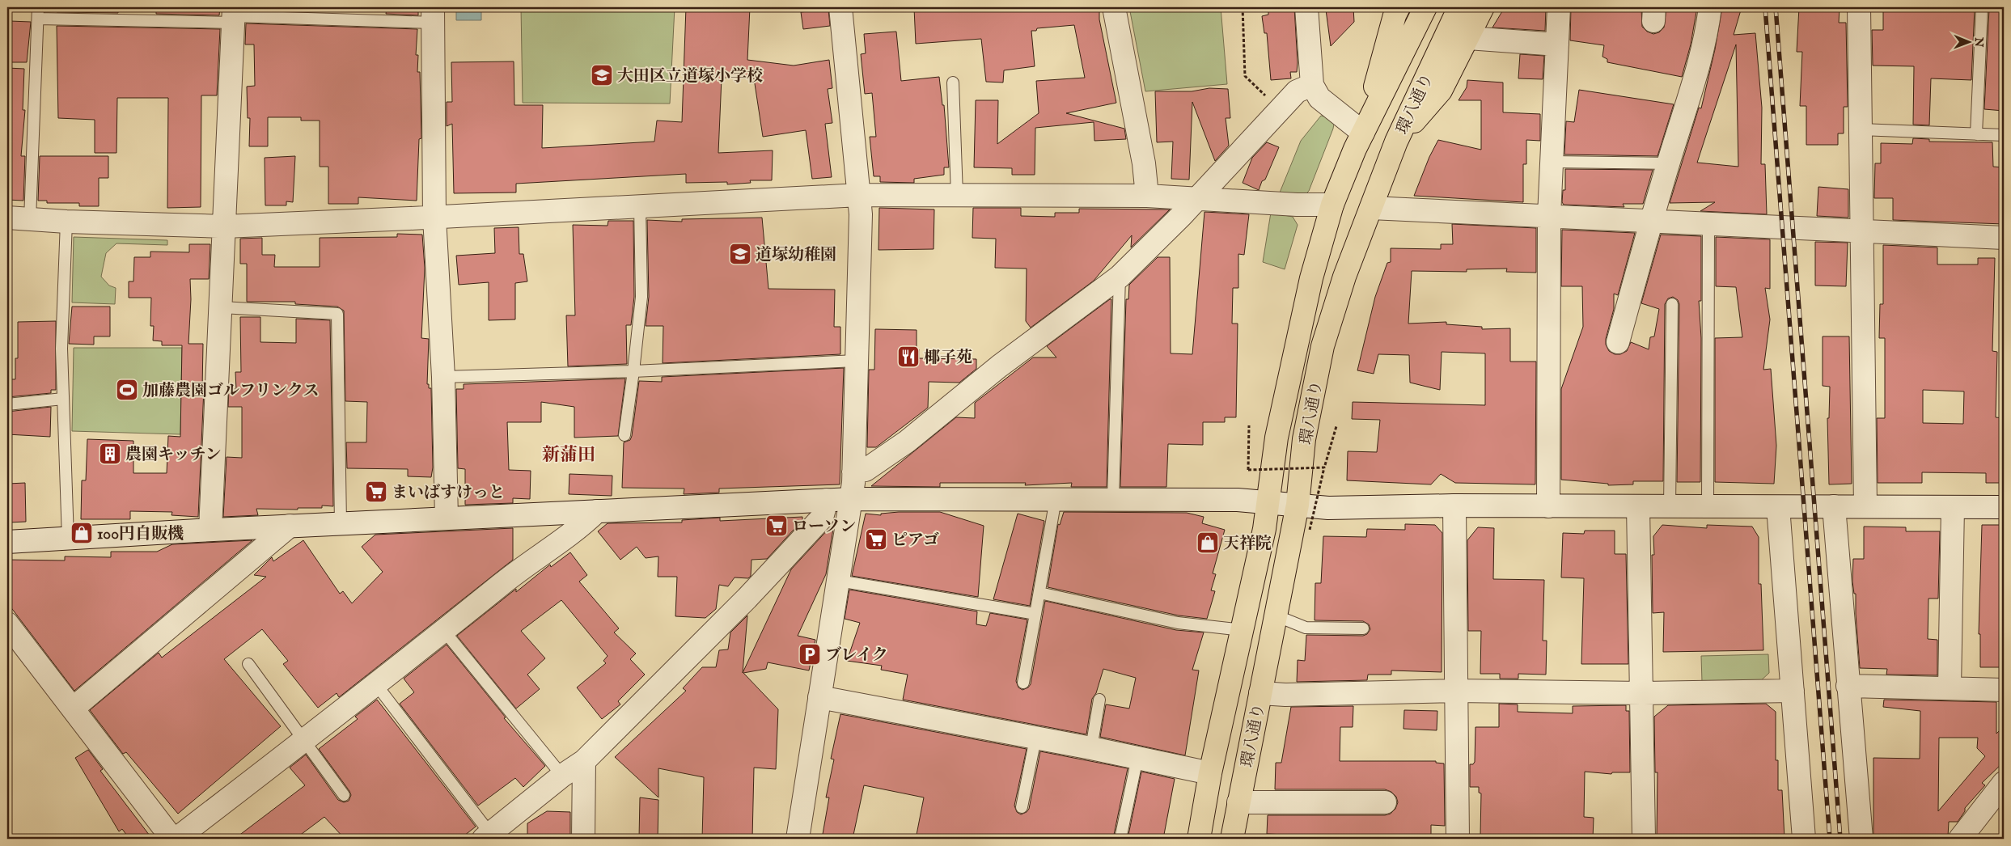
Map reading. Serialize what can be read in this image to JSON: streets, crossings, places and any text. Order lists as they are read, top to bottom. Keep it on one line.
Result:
{"streets":{"main road":["環八通り"]},"districts":["新蒲田"],"places":{"school or university":["大田区立道塚小学校","道塚幼稚園"],"restaurant":["椰子苑"],"sports":["加藤農園ゴルフリンクス"],"building":["農園キッチン"],"supermarket":["まいばすけっと","ローソン","ピアゴ"],"shop":["100円自販機","天祥院"],"parking":["ブレイク"]},"north":"right"}
